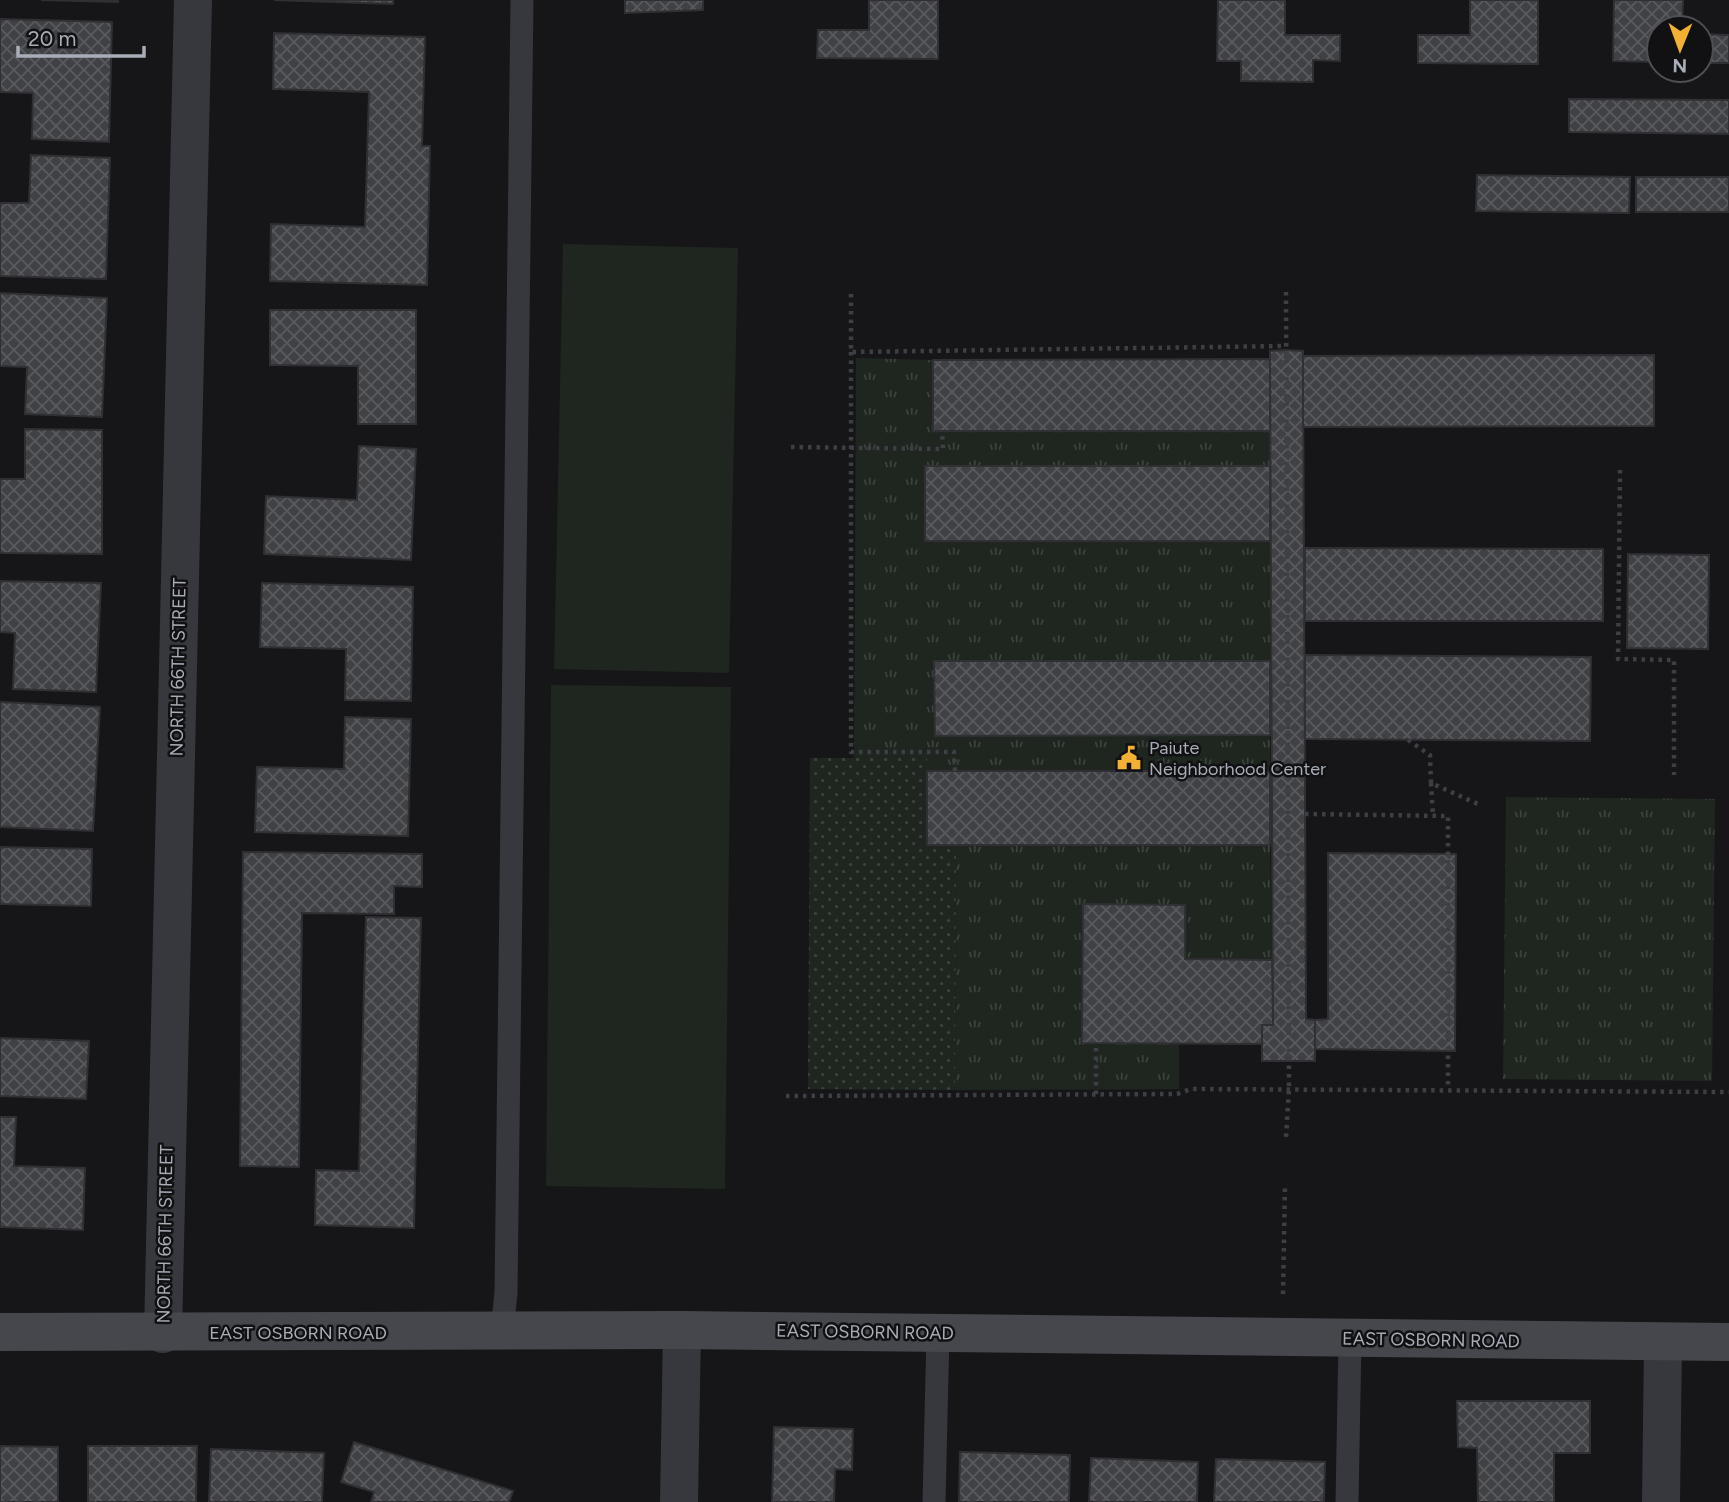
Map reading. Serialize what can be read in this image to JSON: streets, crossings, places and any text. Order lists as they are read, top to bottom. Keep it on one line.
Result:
{"streets":{"main road":["EAST OSBORN ROAD"],"street":["NORTH 66TH STREET"]},"crossings":[["NORTH 66TH STREET","EAST OSBORN ROAD"]],"places":{"public building":["Paiute Neighborhood Center"]},"scale_bar":"20 m","north":"bottom"}
